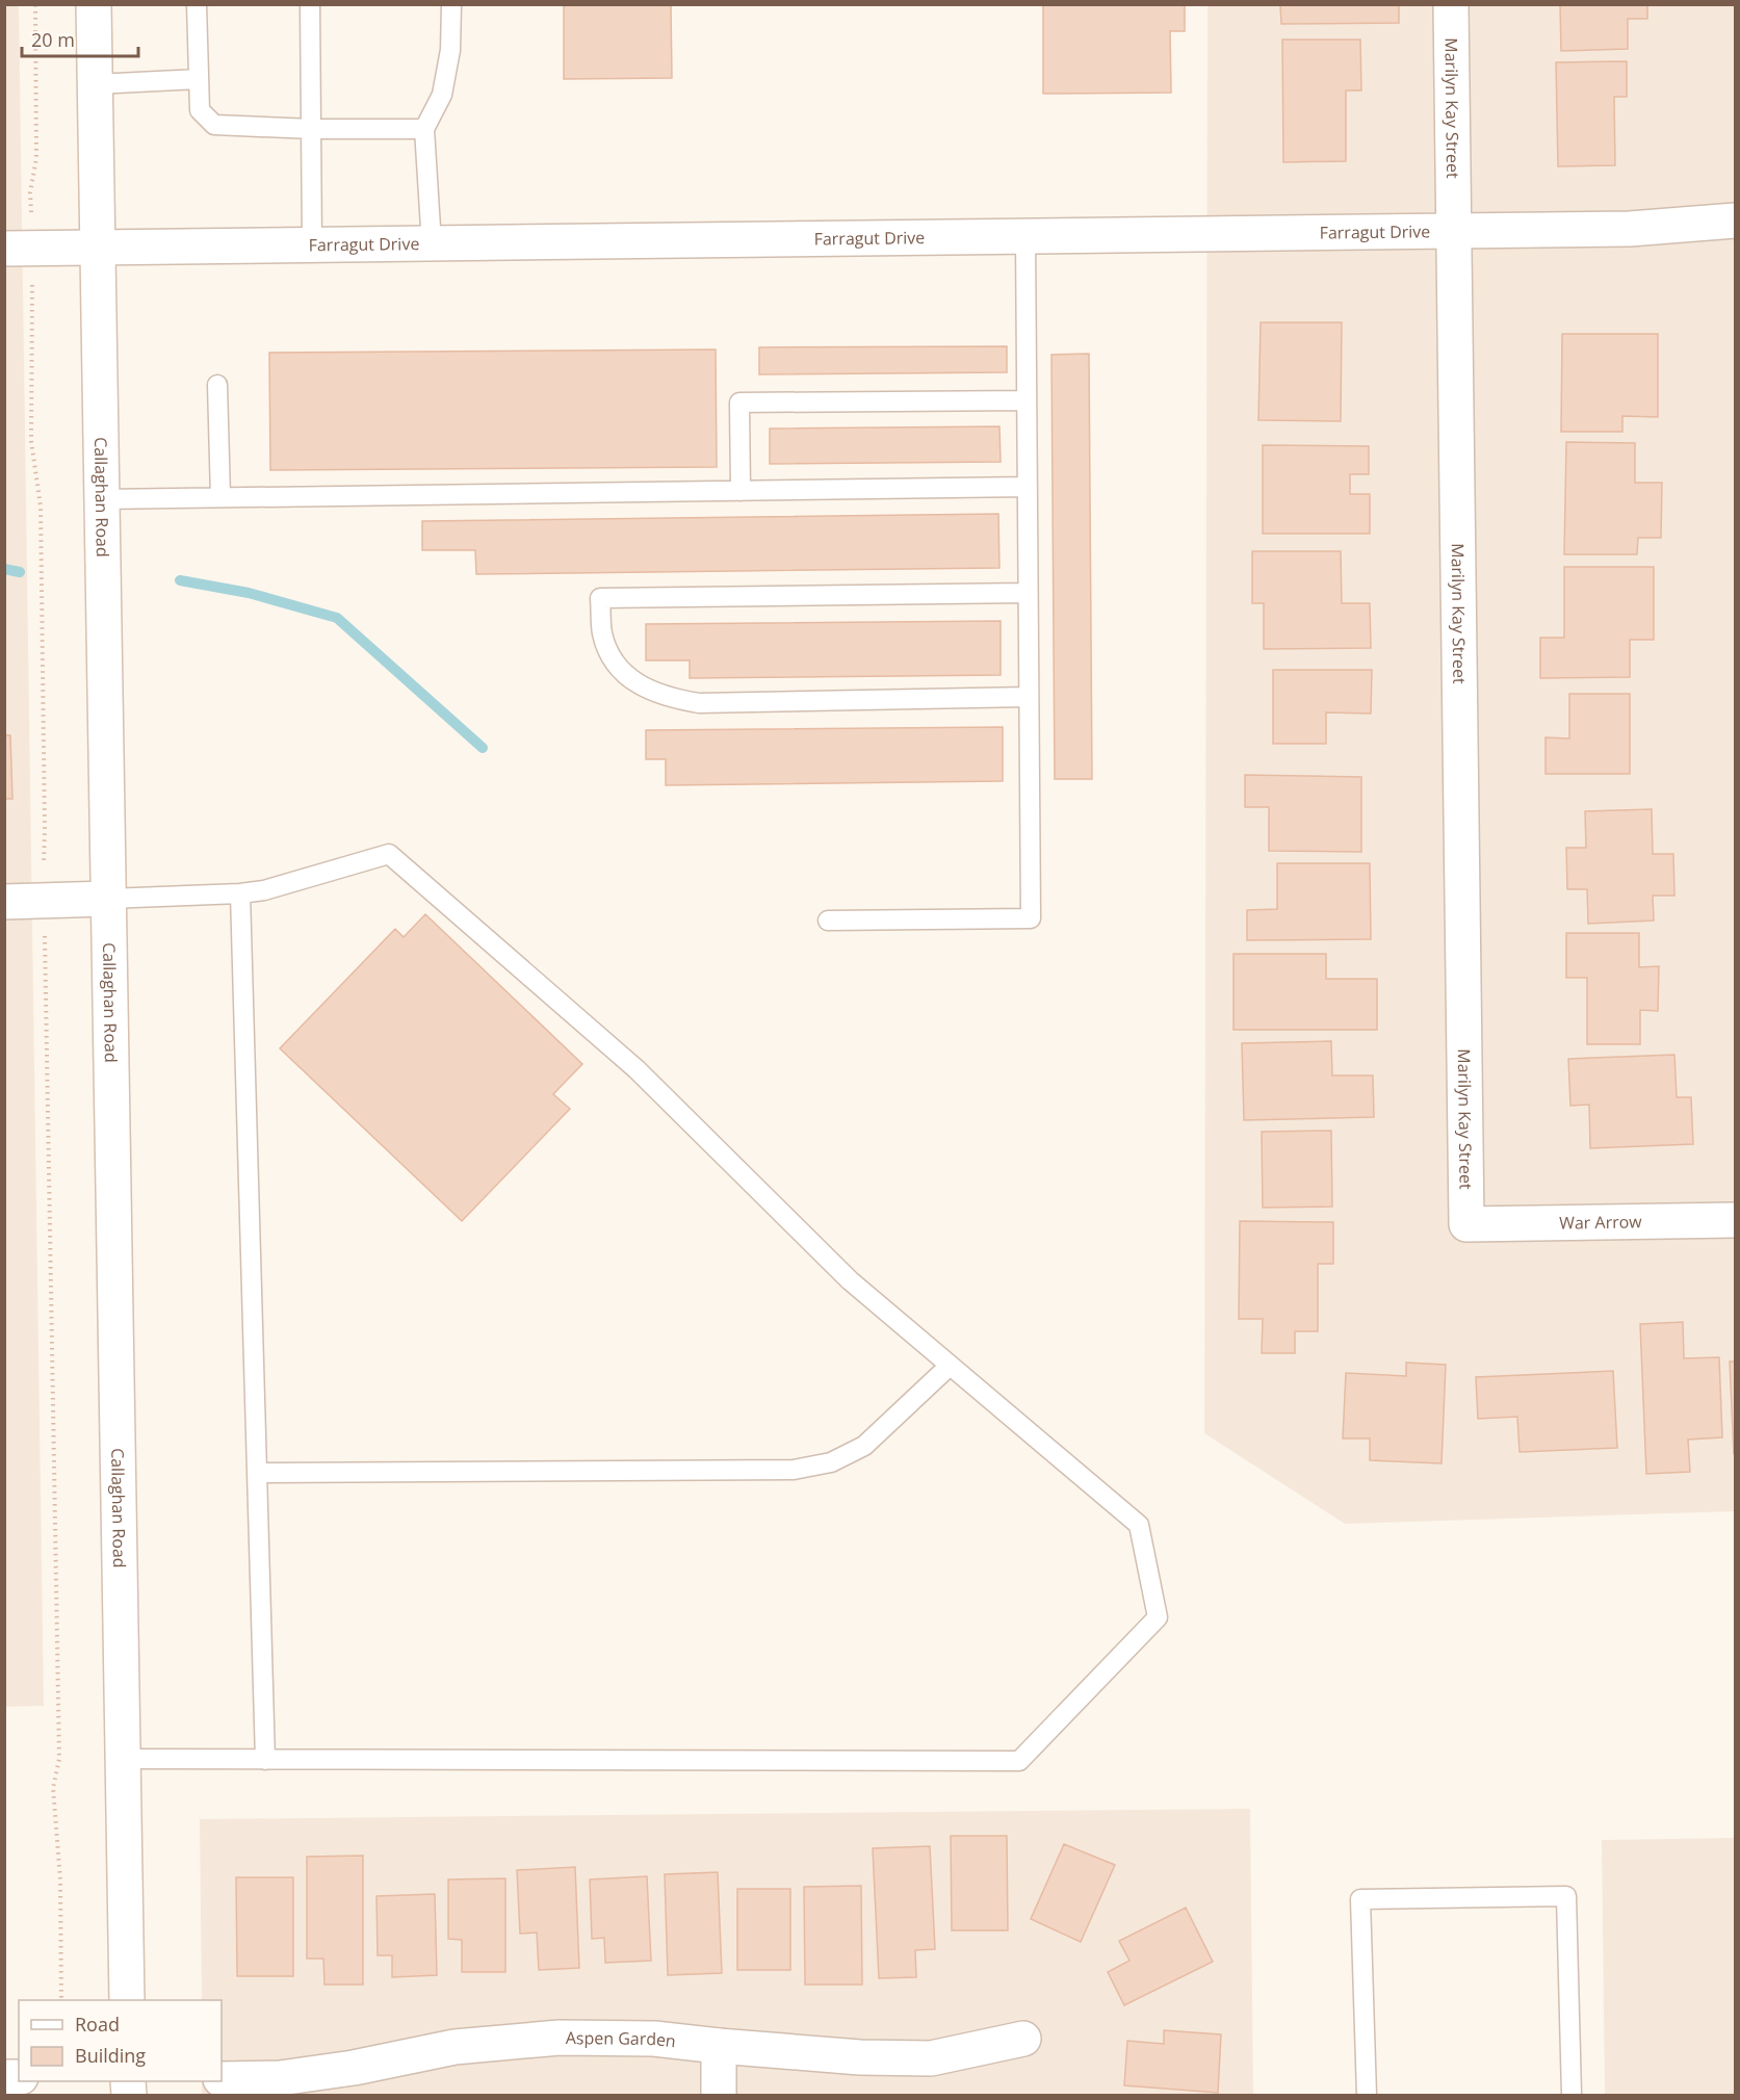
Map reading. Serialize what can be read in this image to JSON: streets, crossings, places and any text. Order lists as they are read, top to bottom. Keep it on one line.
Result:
{"streets":{"street":["Marilyn Kay Street","Farragut Drive","Callaghan Road","War Arrow","Aspen Garden"]},"crossings":[["Marilyn Kay Street","Farragut Drive"],["Marilyn Kay Street","War Arrow"],["Farragut Drive","Callaghan Road"]],"legend":["Road","Building"],"scale_bar":"20 m"}
